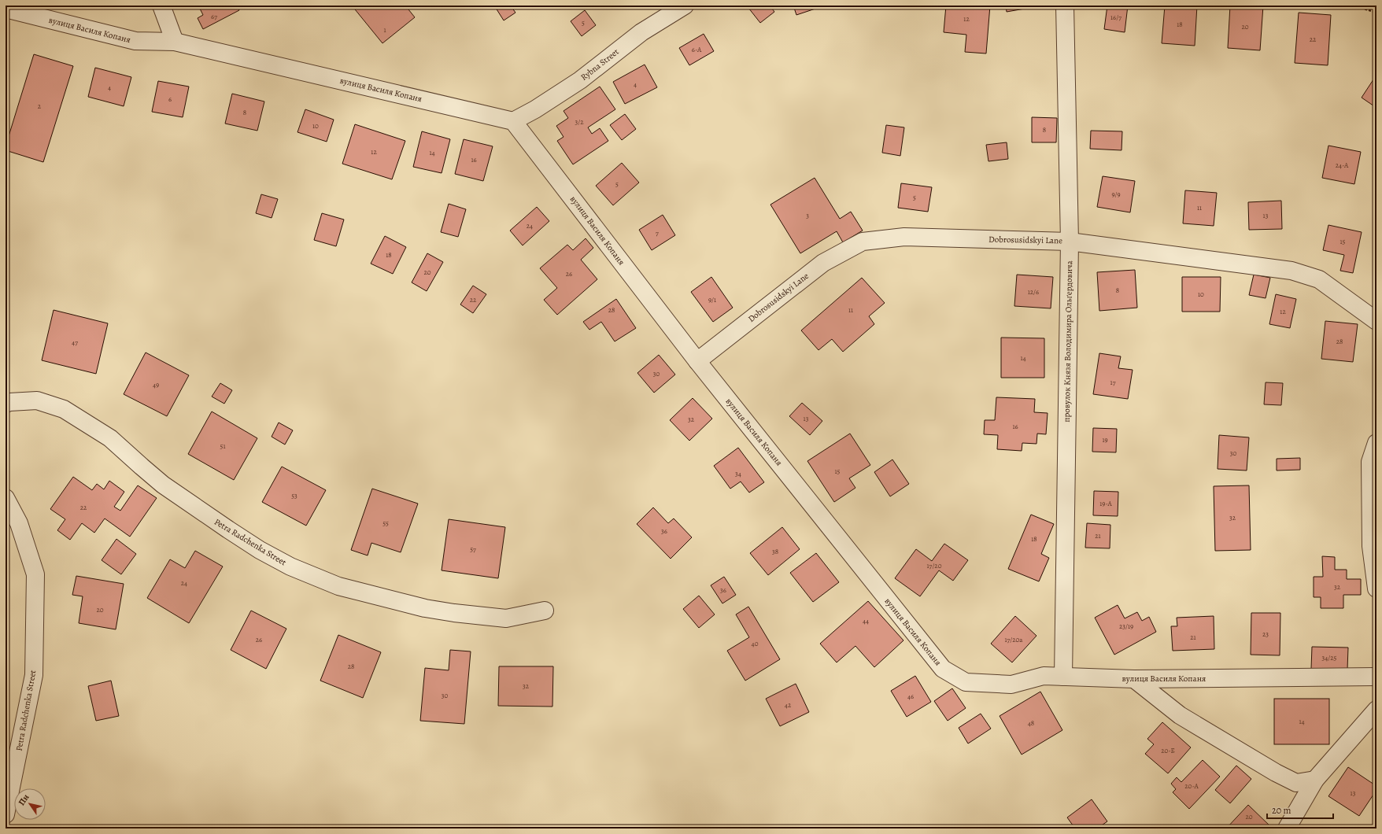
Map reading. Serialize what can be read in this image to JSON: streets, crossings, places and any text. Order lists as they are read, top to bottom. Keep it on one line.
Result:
{"streets":{"street":["вулиця Василя Копаня","Rybna Street","Dobrosusidskyi Lane","провулок Князя Володимира Ольґердовича","Petra Radchenka Street"]},"crossings":[["вулиця Василя Копаня","Rybna Street"],["вулиця Василя Копаня","Dobrosusidskyi Lane"],["вулиця Василя Копаня","провулок Князя Володимира Ольґердовича"],["Dobrosusidskyi Lane","провулок Князя Володимира Ольґердовича"]],"house_numbers":["67","16/7","12","5","18","20","1","22","6-А","4","4","6","2","8","3/2","10","8","12","14","16","24-А","5","9/9","5","11","3","13","24","7","15","18","20","26","8","12/6","10","22","9/1","28","11","12","28","47","14","30","17","49","13","32","16","19","51","30","15","34","53","19-А","22","32","55","36","21","18","57","38","17/20","24","32","36","20","44","23/19","23","21","26","17/20а","40","34/25","28","32","30","46","42","14","48","20-Б","20-А","13","20"],"scale_bar":"20 m","north":"top left"}
